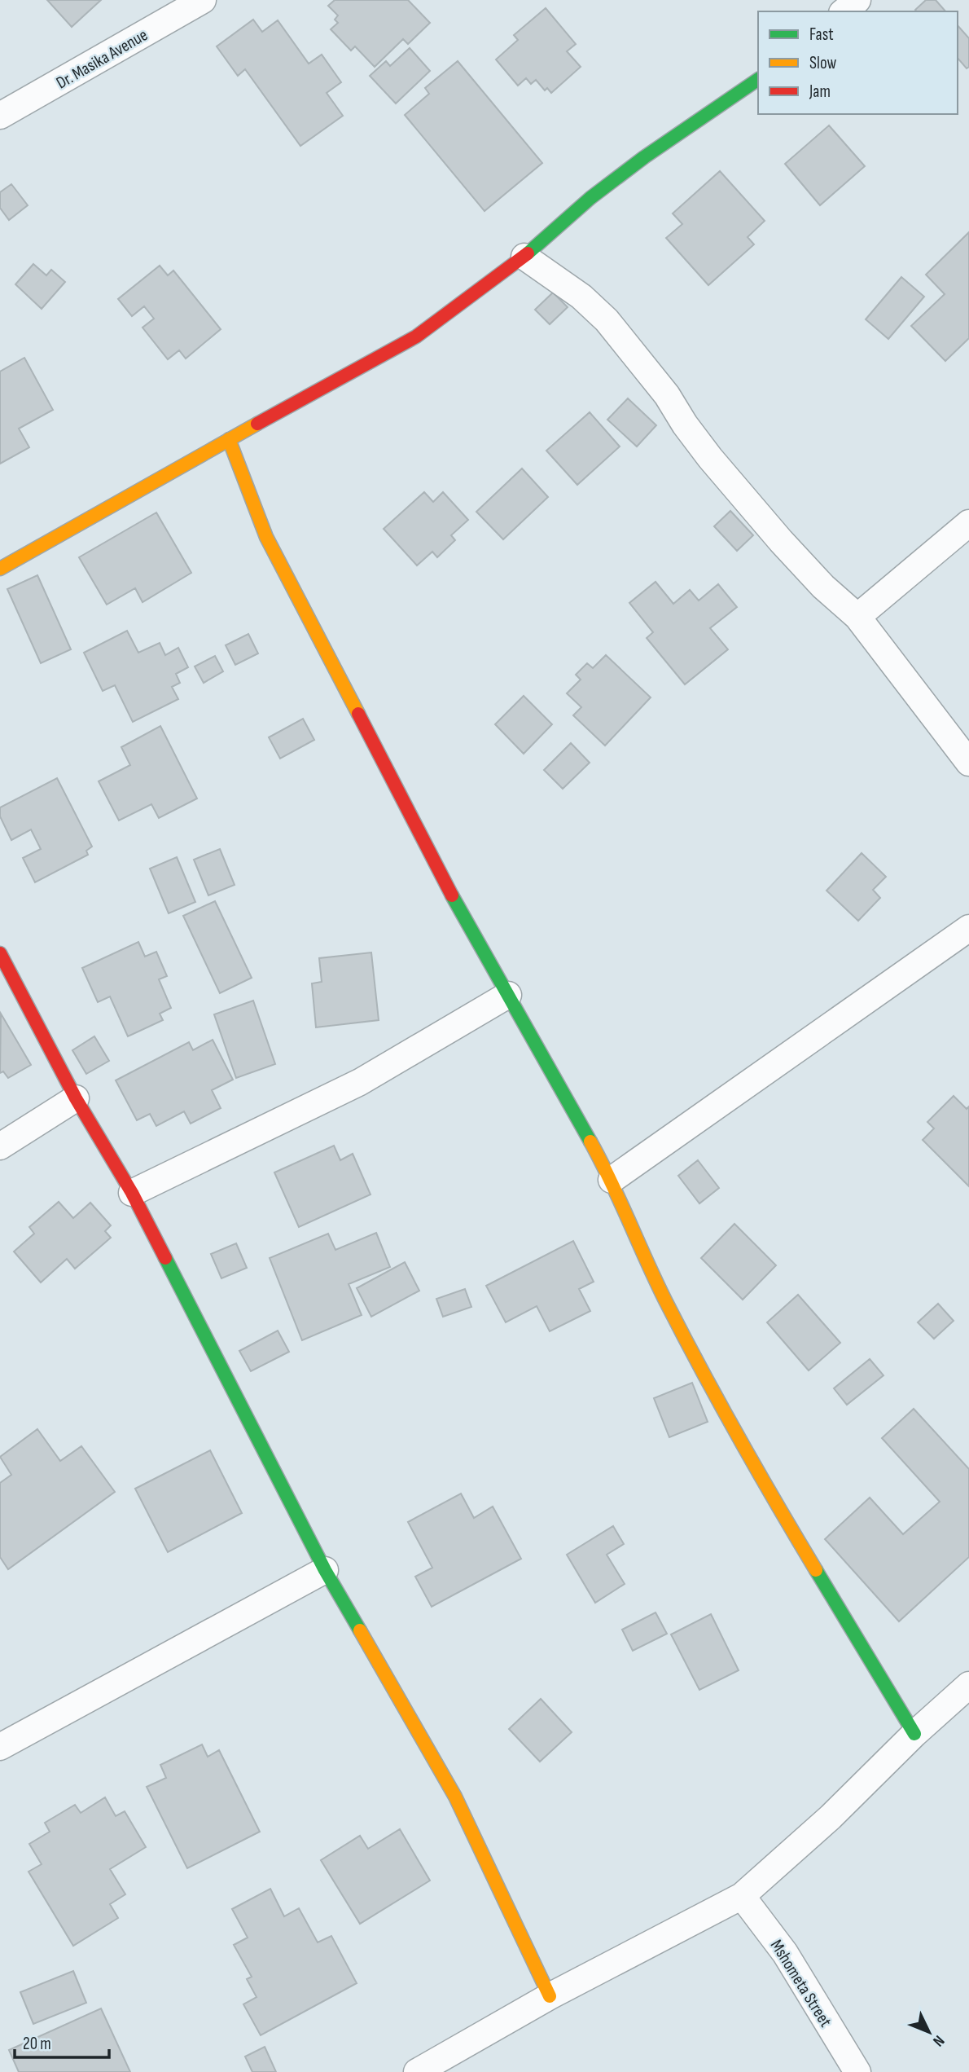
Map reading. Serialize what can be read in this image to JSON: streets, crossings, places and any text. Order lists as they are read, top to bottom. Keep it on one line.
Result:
{"streets":{"street":["Dr. Masika Avenue","Mshometa Street"]},"legend":["Fast","Slow","Jam"],"scale_bar":"20 m","north":"bottom right"}
